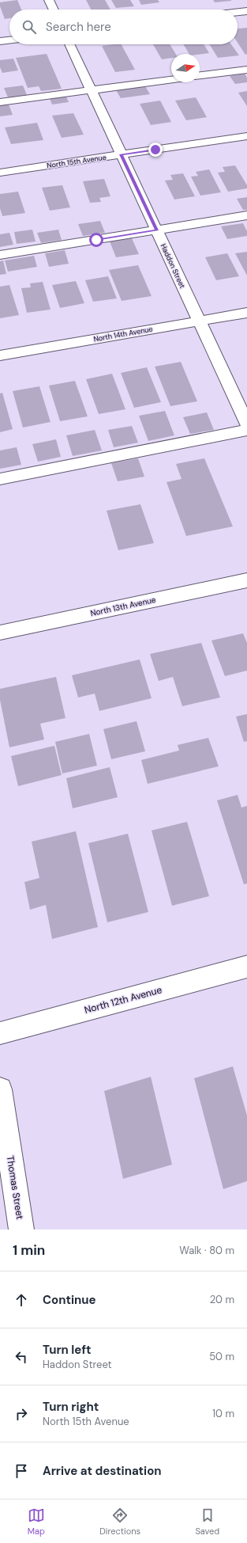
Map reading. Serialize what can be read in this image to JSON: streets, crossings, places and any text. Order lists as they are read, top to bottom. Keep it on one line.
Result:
{"streets":{"street":["North 15th Avenue","Haddon Street","North 14th Avenue","North 13th Avenue","North 12th Avenue","Thomas Street"]},"crossings":[["North 15th Avenue","Haddon Street"],["Haddon Street","North 14th Avenue"]],"north":"right","page":{"search":"Search here","heading":["1 min","Walk · 80 m"],"list":[["Continue","20 m"],["Turn left","Haddon Street","50 m"],["Turn right","North 15th Avenue","10 m"],"Arrive at destination"],"nav":["Map","Directions","Saved"]}}
